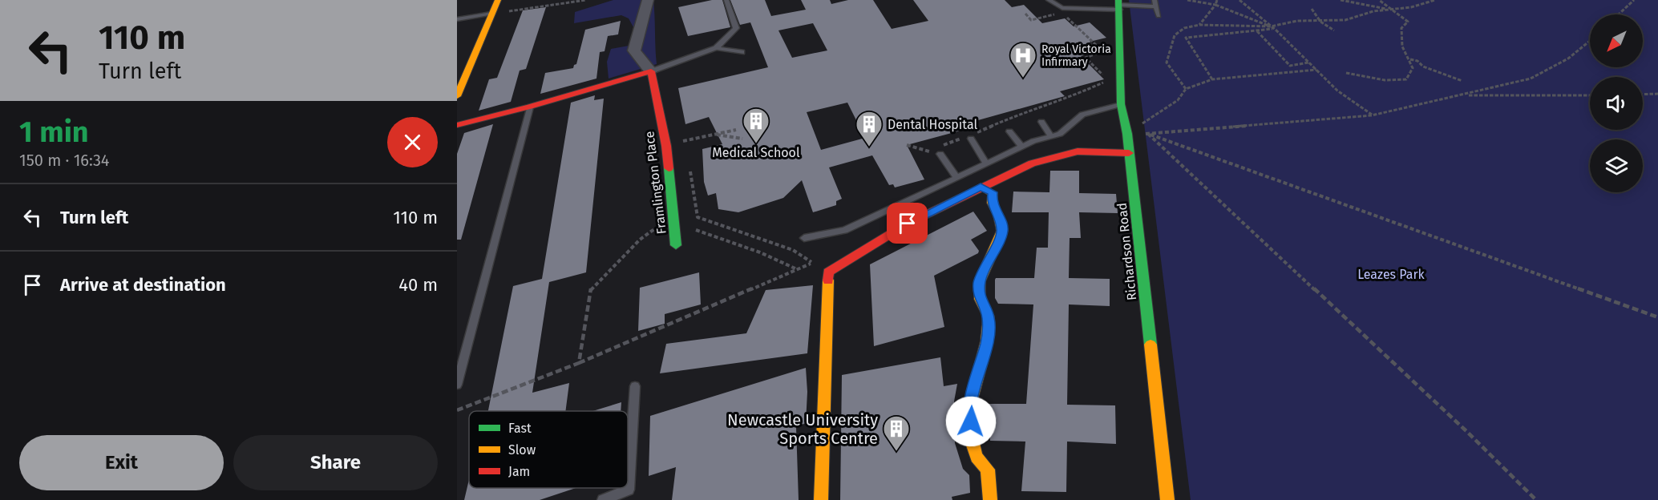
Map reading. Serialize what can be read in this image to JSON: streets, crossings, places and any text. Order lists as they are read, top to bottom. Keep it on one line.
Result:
{"streets":{"street":["Framlington Place","Richardson Road"]},"parks":["Leazes Park"],"places":{"hospital":["Royal Victoria Infirmary"],"building":["Medical School","Dental Hospital","Newcastle University Sports Centre"]},"legend":["Fast","Slow","Jam"],"north":"bottom left","page":{"turn":["110 m","Turn left"],"heading":["1 min","150 m · 16:34"],"list":[{"name":"Turn left","value":"110 m"},{"name":"Arrive at destination","value":"40 m"}],"buttons":["Exit","Share"]}}
